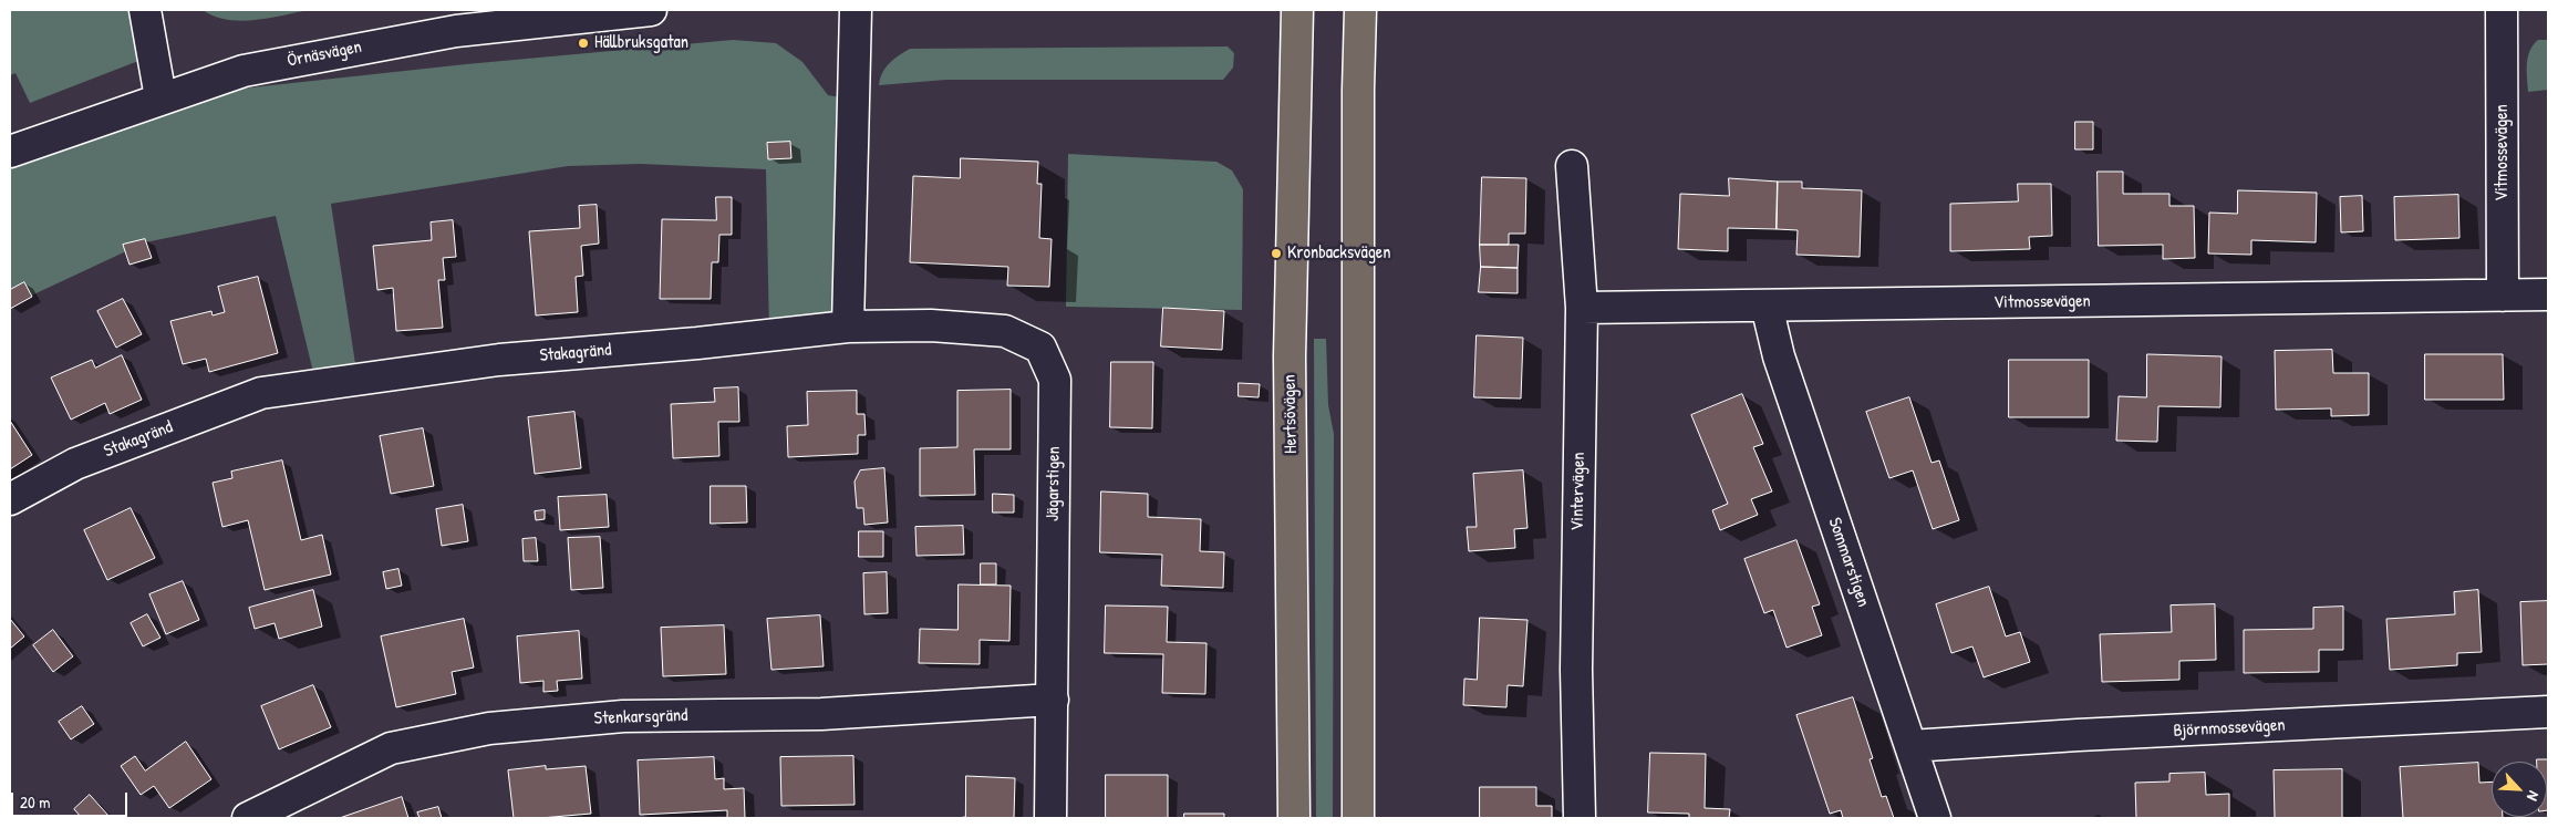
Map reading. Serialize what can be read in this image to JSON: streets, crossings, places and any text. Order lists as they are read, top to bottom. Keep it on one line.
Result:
{"streets":{"main road":["Hertsövägen"],"street":["Örnäsvägen","Vitmossevägen","Stakagränd","Jägarstigen","Vintervägen","Sommarstigen","Stenkarsgränd","Björnmossevägen"]},"crossings":[["Vitmossevägen","Vintervägen"],["Vitmossevägen","Sommarstigen"],["Stakagränd","Jägarstigen"],["Jägarstigen","Stenkarsgränd"],["Sommarstigen","Björnmossevägen"]],"places":["Hällbruksgatan","Kronbacksvägen"],"scale_bar":"20 m","north":"bottom right"}
